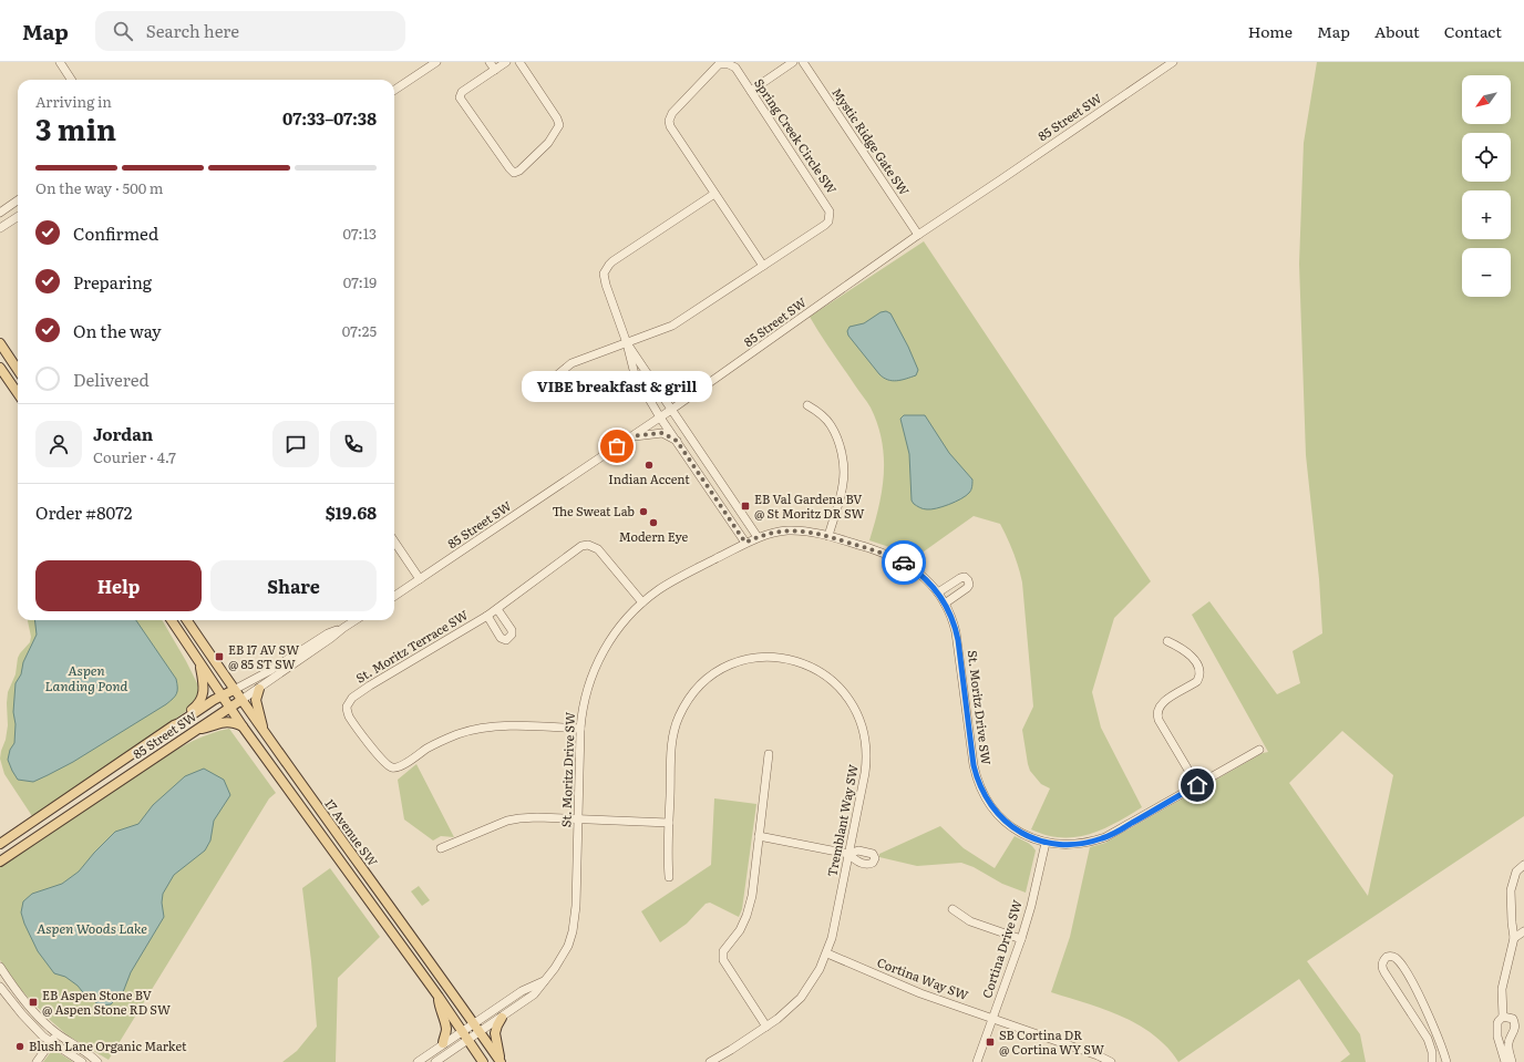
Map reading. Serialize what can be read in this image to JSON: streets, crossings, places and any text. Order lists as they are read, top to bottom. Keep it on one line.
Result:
{"streets":{"main road":["85 Street SW","17 Avenue SW"],"street":["Spring Creek Circle SW","Mystic Ridge Gate SW","St. Moritz Terrace SW","St. Moritz Drive SW","Tremblant Way SW","Cortina Drive SW","Cortina Way SW"]},"crossings":[["85 Street SW","Mystic Ridge Gate SW"],["85 Street SW","17 Avenue SW"],["St. Moritz Terrace SW","St. Moritz Drive SW"],["St. Moritz Drive SW","17 Avenue SW"],["St. Moritz Drive SW","Cortina Drive SW"],["Tremblant Way SW","Cortina Way SW"],["Cortina Drive SW","Cortina Way SW"]],"water":["Aspen Landing Pond","Aspen Woods Lake"],"places":{"other":["VIBE breakfast & grill","Indian Accent","The Sweat Lab","Modern Eye","Blush Lane Organic Market"],"transit":["EB Val Gardena BV @ St Moritz DR SW","EB 17 AV SW @ 85 ST SW","EB Aspen Stone BV @ Aspen Stone RD SW","SB Cortina DR @ Cortina WY SW"]},"north":"bottom left","page":{"header":"Map","search":"Search here","nav":["Home","Map","About","Contact"],"map_buttons":["+","−"],"heading":["3 min","Arriving in","07:33–07:38"],"panel":["Jordan","Courier · 4.7","Order #8072","$19.68"],"bar":"On the way · 500 m","list":[["Confirmed","07:13"],["Preparing","07:19"],["On the way","07:25"],"Delivered"],"bubble":"VIBE breakfast & grill","buttons":["Help","Share"]}}
